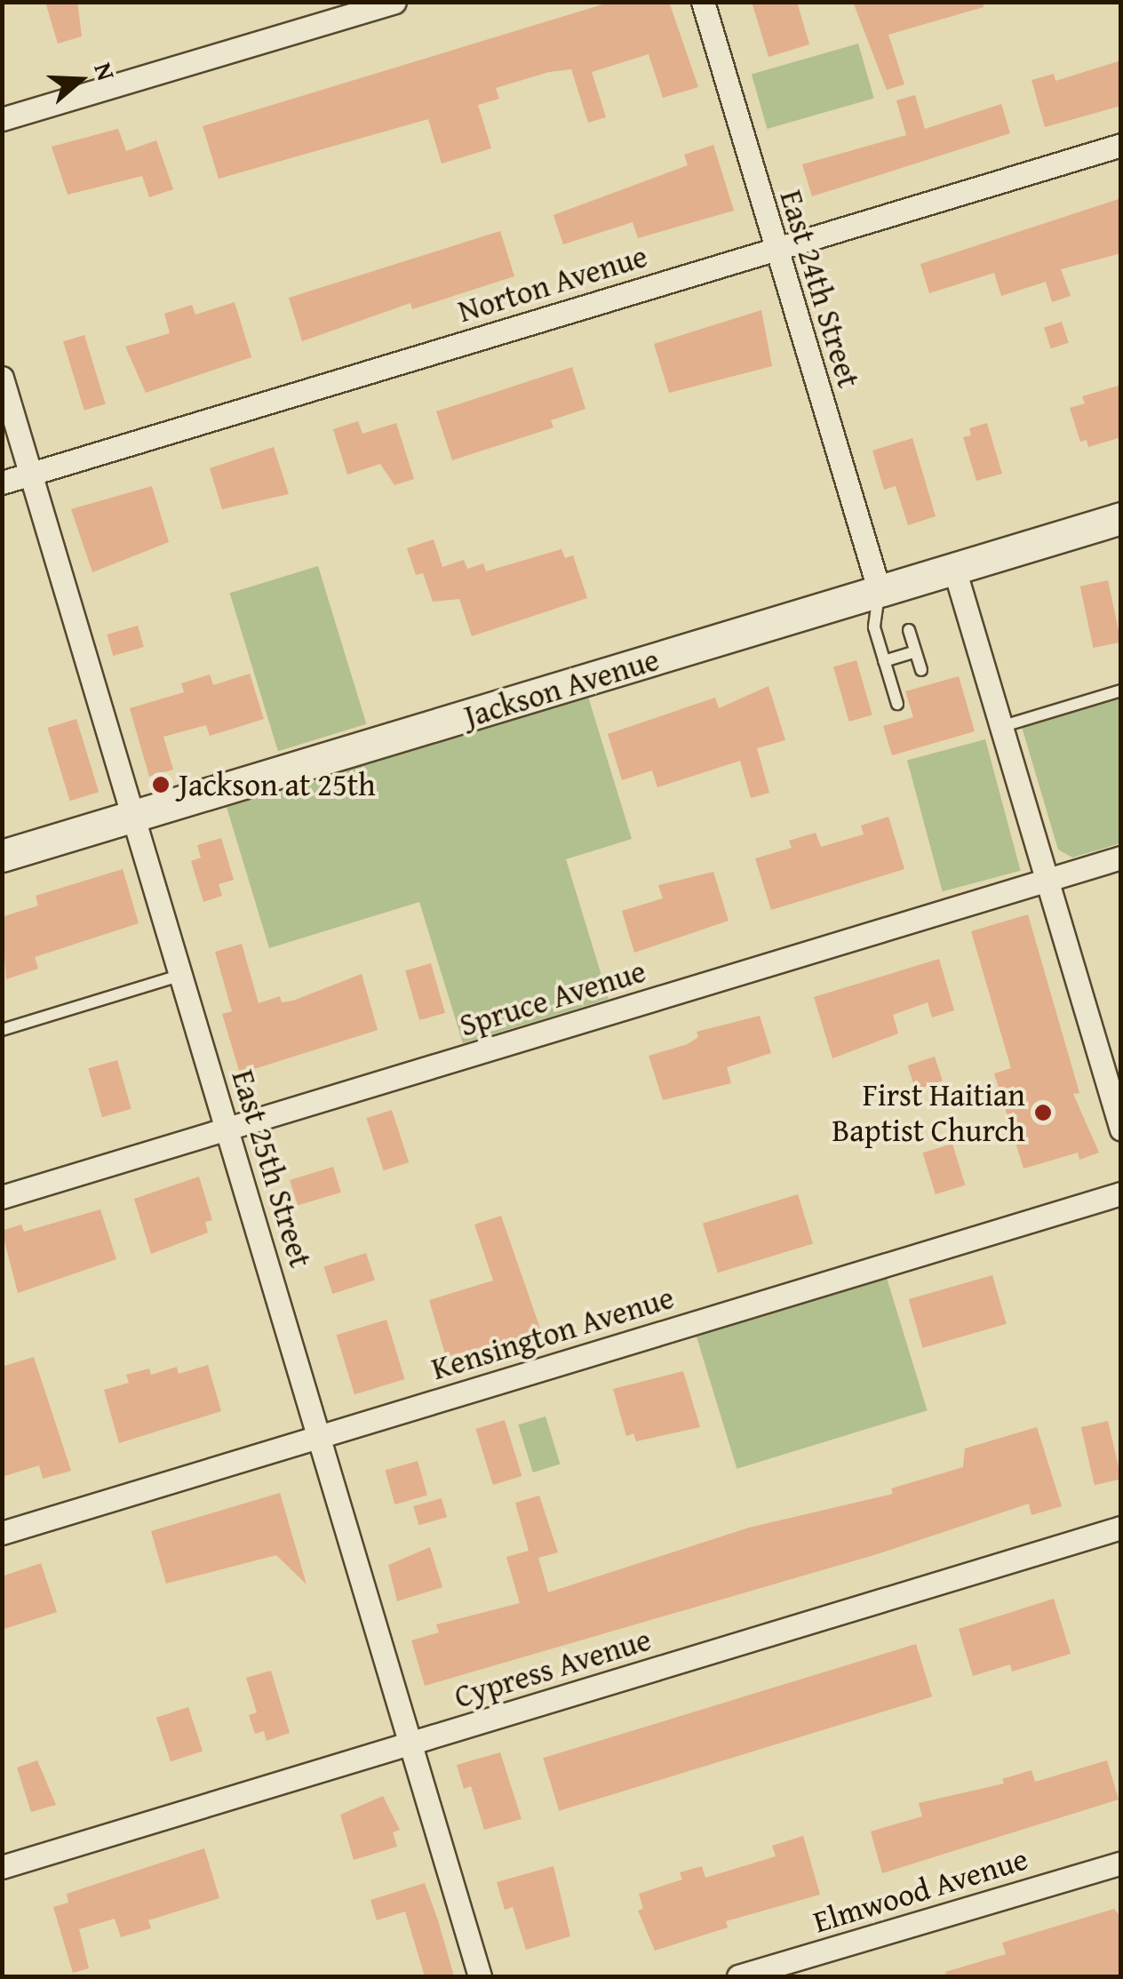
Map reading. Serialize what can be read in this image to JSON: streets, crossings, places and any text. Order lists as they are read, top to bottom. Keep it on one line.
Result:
{"streets":{"street":["Norton Avenue","East 24th Street","Jackson Avenue","Spruce Avenue","East 25th Street","Kensington Avenue","Cypress Avenue","Elmwood Avenue"]},"crossings":[["Norton Avenue","East 24th Street"],["Norton Avenue","East 25th Street"],["East 24th Street","Jackson Avenue"],["Jackson Avenue","East 25th Street"],["Spruce Avenue","East 25th Street"],["East 25th Street","Kensington Avenue"],["East 25th Street","Cypress Avenue"]],"places":["Jackson at 25th","First Haitian Baptist Church"],"north":"right"}
